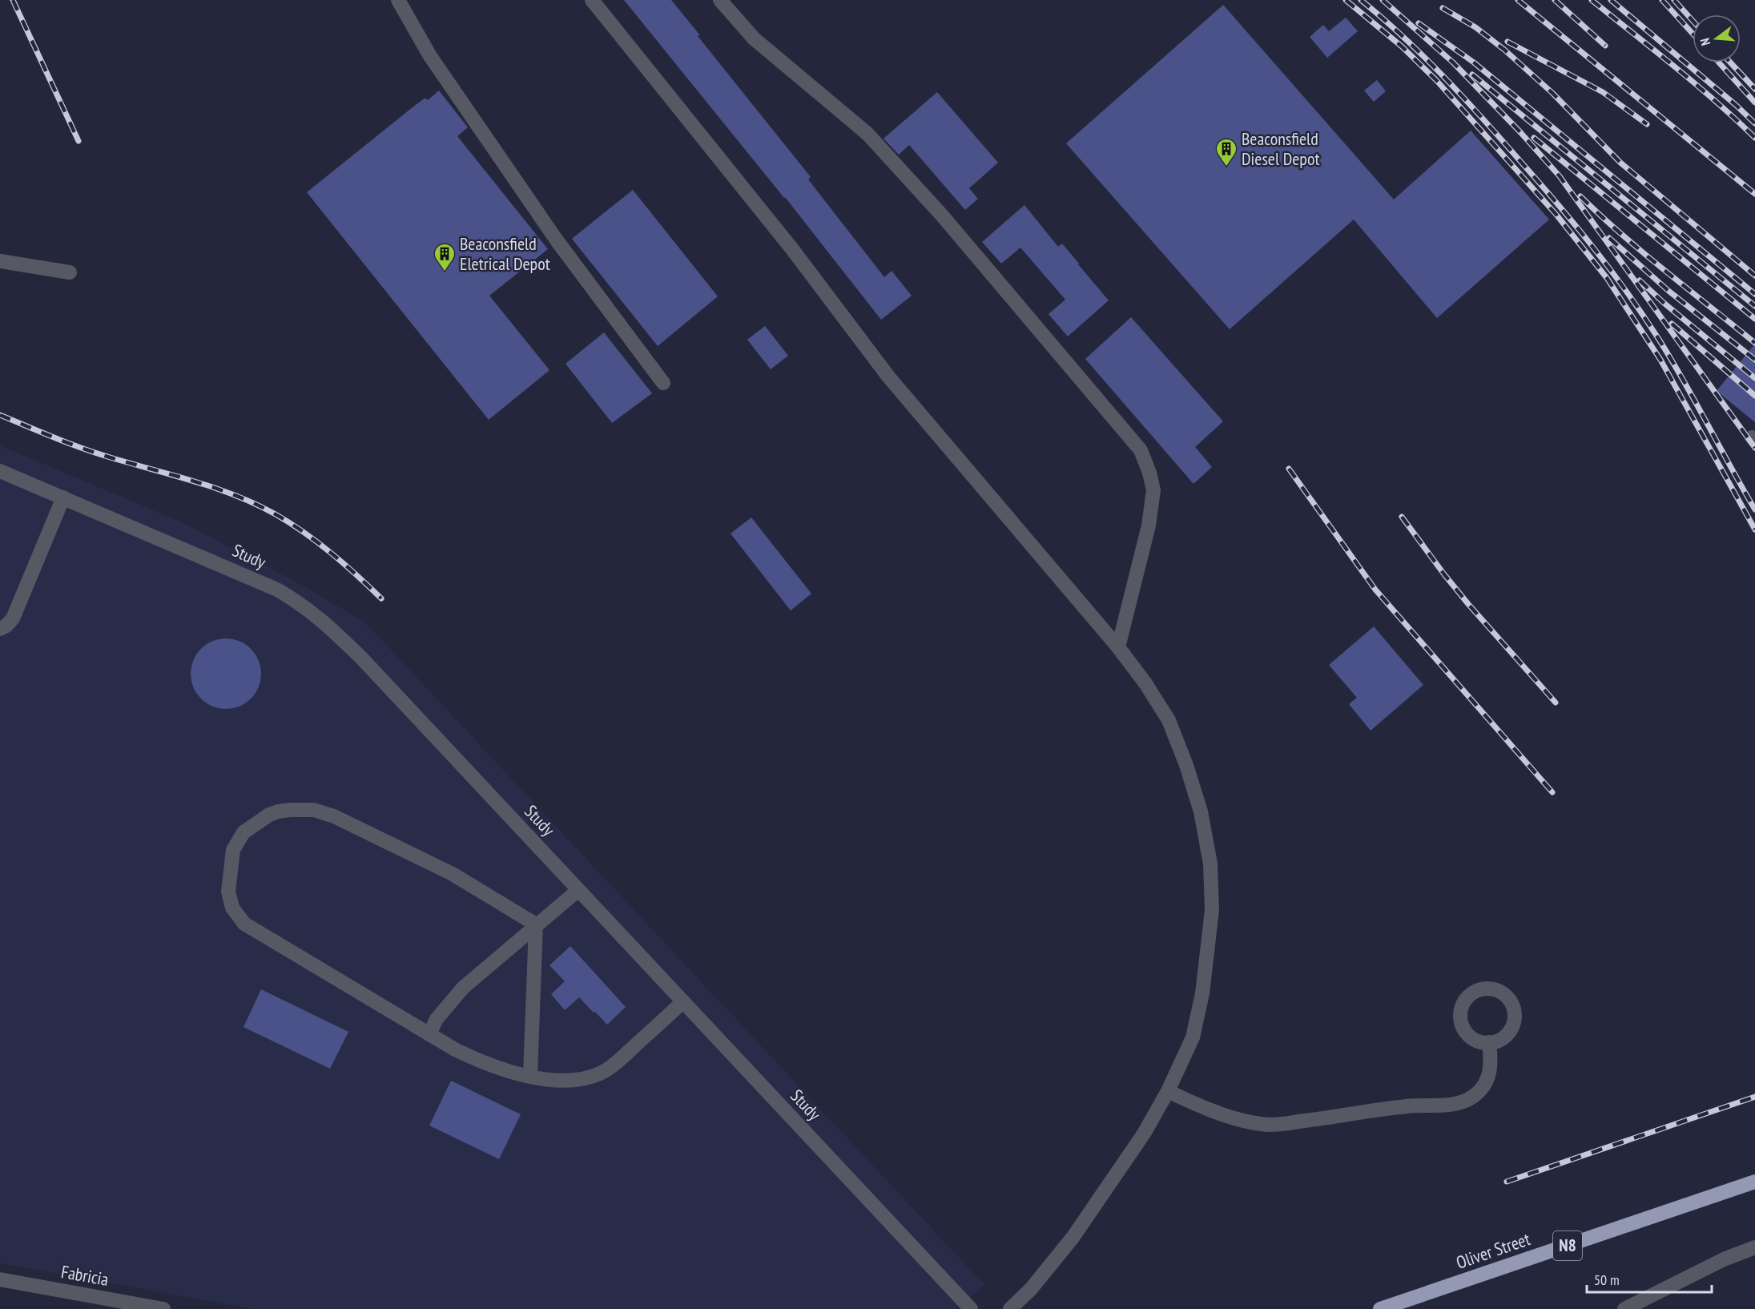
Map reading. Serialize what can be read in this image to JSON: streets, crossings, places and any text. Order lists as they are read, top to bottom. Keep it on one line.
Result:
{"streets":{"highway":["N8","Oliver Street"],"street":["Study","Fabricia"]},"places":{"building":["Beaconsfield Diesel Depot","Beaconsfield Eletrical Depot"]},"scale_bar":"50 m","north":"left"}
